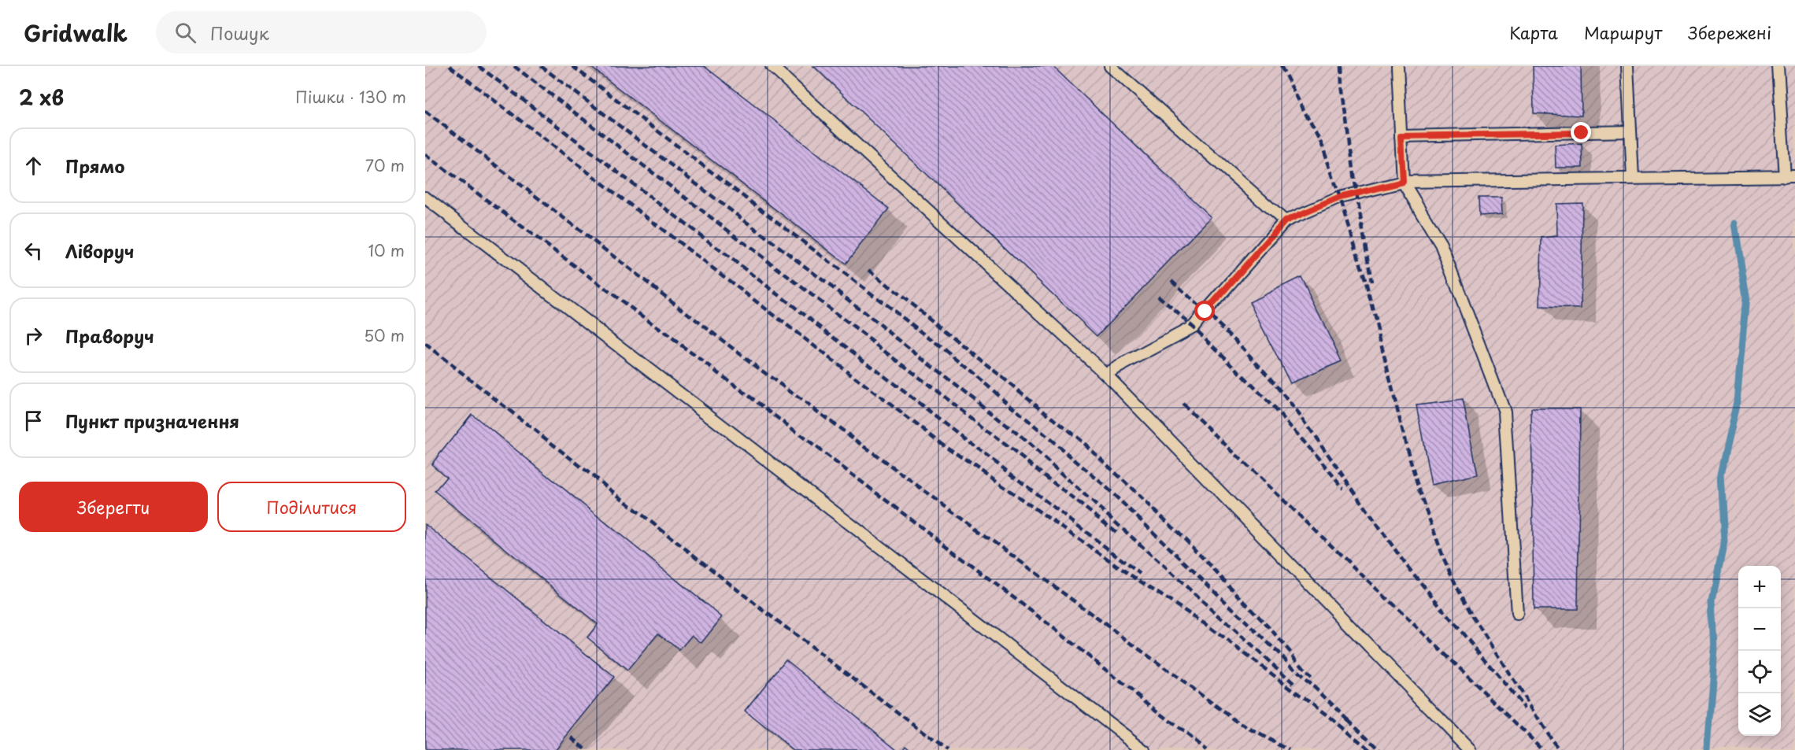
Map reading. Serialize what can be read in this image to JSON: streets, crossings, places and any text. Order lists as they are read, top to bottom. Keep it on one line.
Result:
{"page":{"header":"Gridwalk","search":"Пошук","nav":["Карта","Маршрут","Збережені"],"heading":["2 хв","Пішки · 130 m"],"list":[["Прямо","70 m"],["Ліворуч","10 m"],["Праворуч","50 m"],"Пункт призначення"],"buttons":["Зберегти","Поділитися"],"map_buttons":["+","−"]}}
